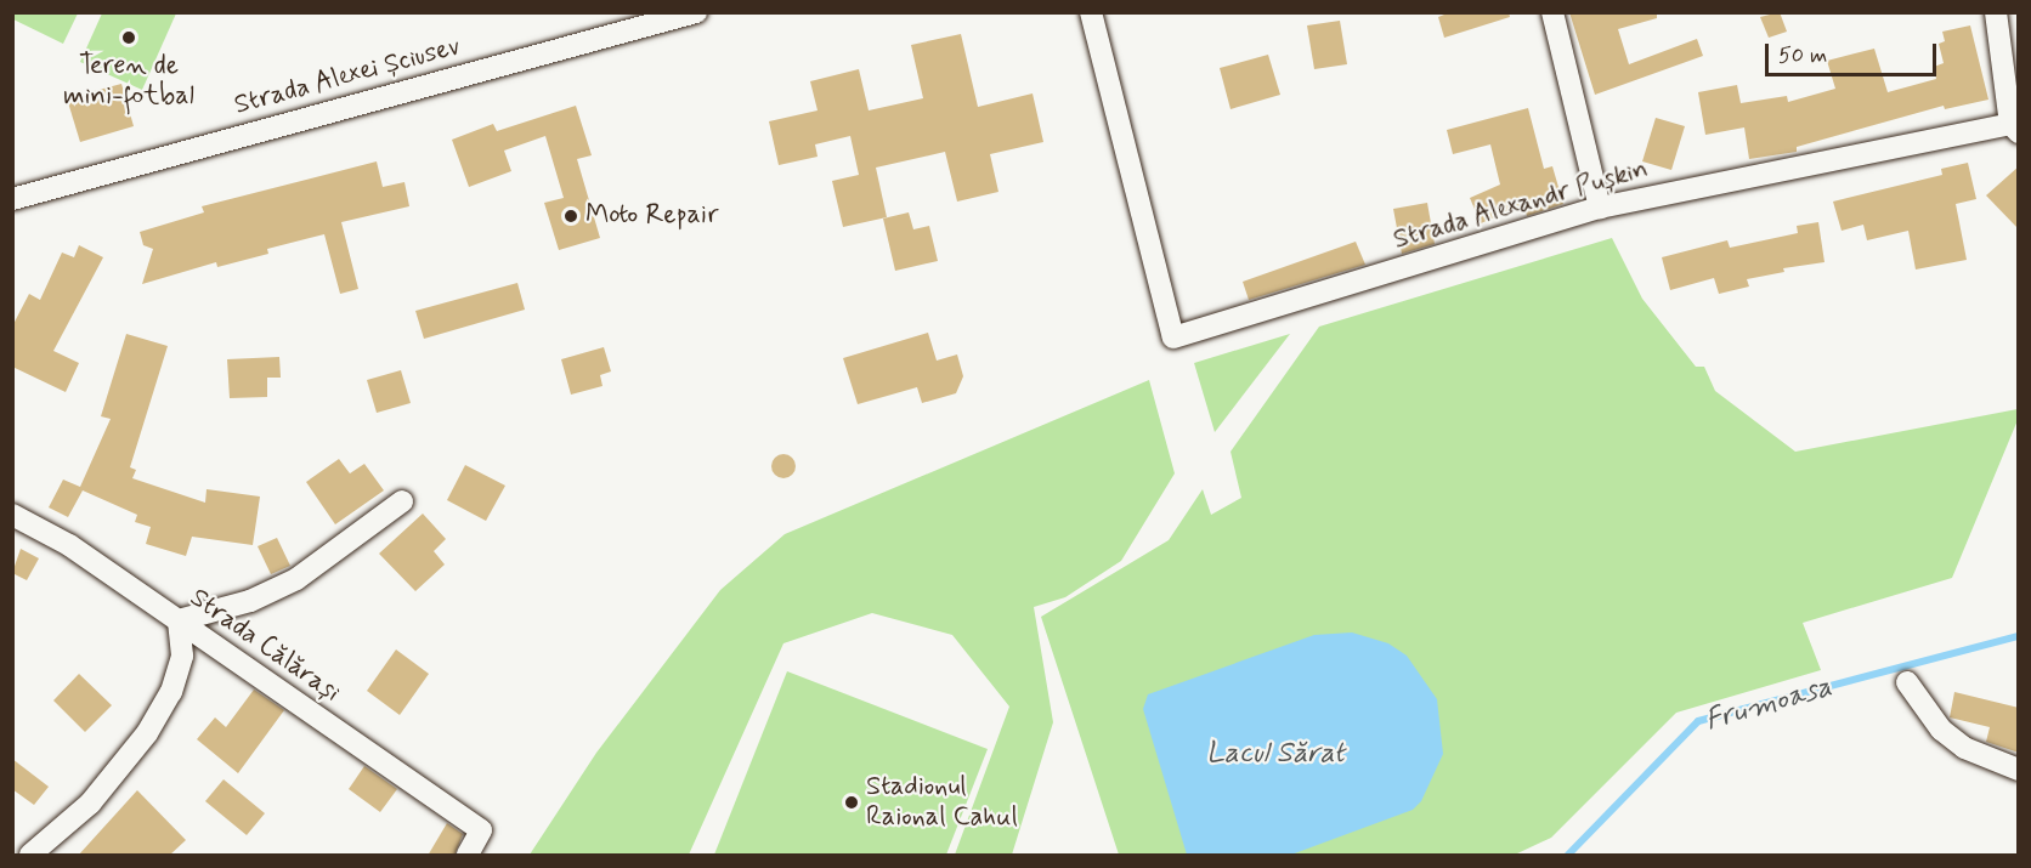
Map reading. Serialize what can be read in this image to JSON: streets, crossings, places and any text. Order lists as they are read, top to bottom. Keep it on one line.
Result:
{"streets":{"street":["Strada Alexei Șciusev","Strada Alexandr Pușkin","Strada Călărași"]},"water":["Frumoasa","Lacul Sărat"],"places":["Teren de mini-fotbal","Moto Repair","Stadionul Raional Cahul"],"scale_bar":"50 m"}
